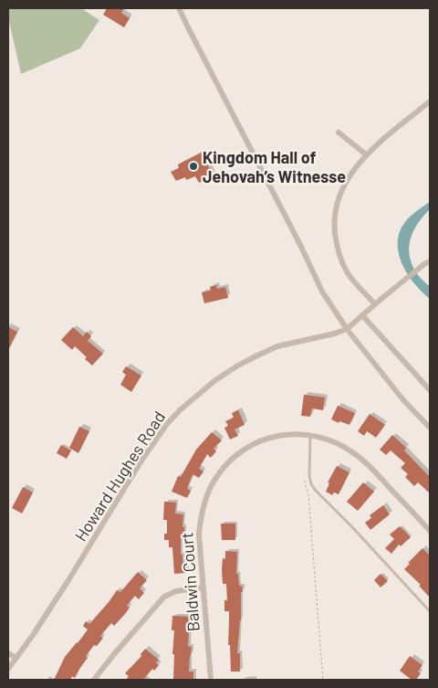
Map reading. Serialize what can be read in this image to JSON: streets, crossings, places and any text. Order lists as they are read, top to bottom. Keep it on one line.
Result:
{"streets":{"street":["Howard Hughes Road","Baldwin Court"]},"places":["Kingdom Hall of Jehovah’s Witnesse"]}
